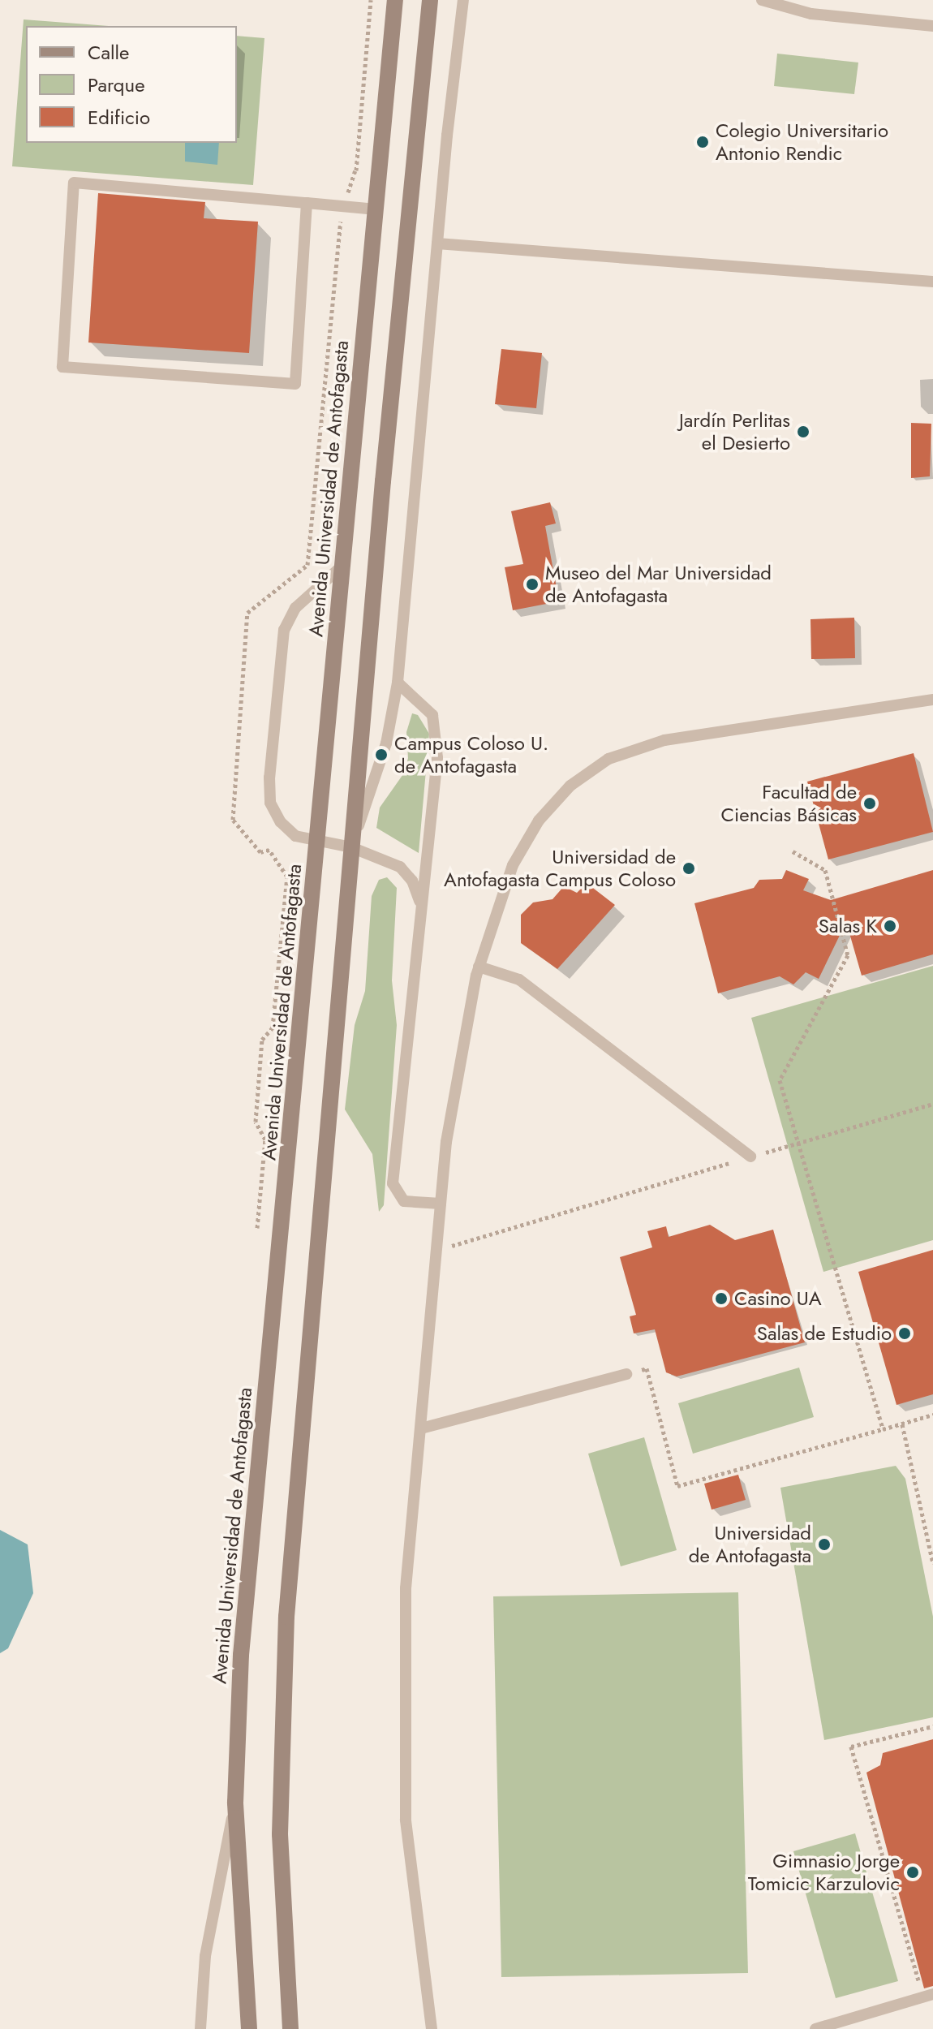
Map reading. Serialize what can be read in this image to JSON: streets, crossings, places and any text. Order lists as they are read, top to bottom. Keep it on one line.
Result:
{"streets":{"main road":["Avenida Universidad de Antofagasta"]},"places":["Colegio Universitario Antonio Rendic","Jardín Perlitas el Desierto","Museo del Mar Universidad de Antofagasta","Campus Coloso U. de Antofagasta","Facultad de Ciencias Básicas","Universidad de Antofagasta Campus Coloso","Salas K","Casino UA","Salas de Estudio","Universidad de Antofagasta","Gimnasio Jorge Tomicic Karzulovic"],"legend":["Calle","Parque","Edificio"]}
